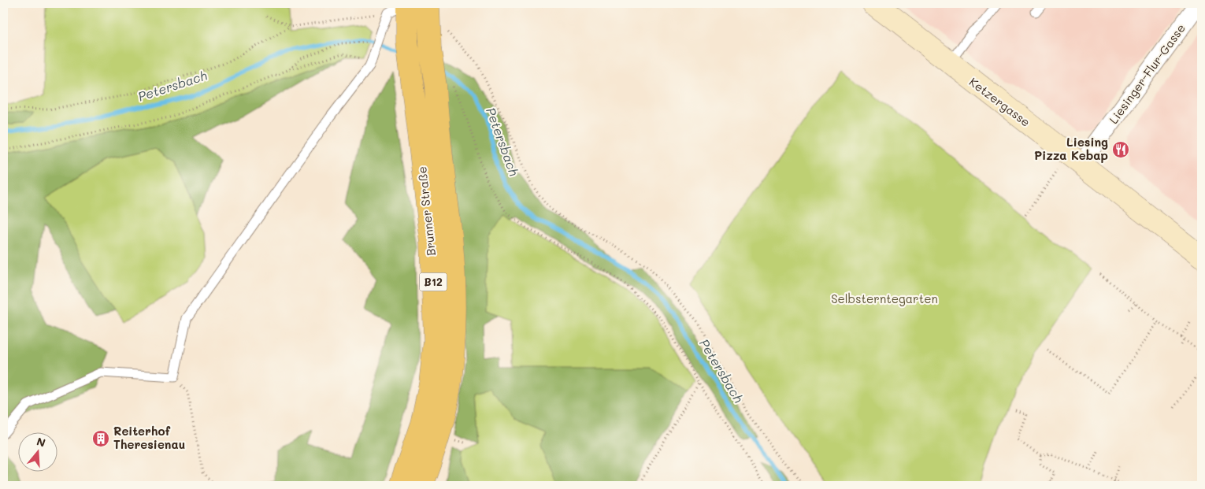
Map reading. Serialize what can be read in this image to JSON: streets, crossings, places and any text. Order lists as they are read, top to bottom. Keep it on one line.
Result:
{"streets":{"main road":["Ketzergasse","Brunner Straße","B12"],"street":["Liesinger-Flur-Gasse"]},"crossings":[["Liesinger-Flur-Gasse","Ketzergasse"]],"water":["Petersbach"],"parks":["Selbsterntegarten"],"places":{"restaurant":["Liesing Pizza Kebap"],"building":["Reiterhof Theresienau"]},"north":"top"}
